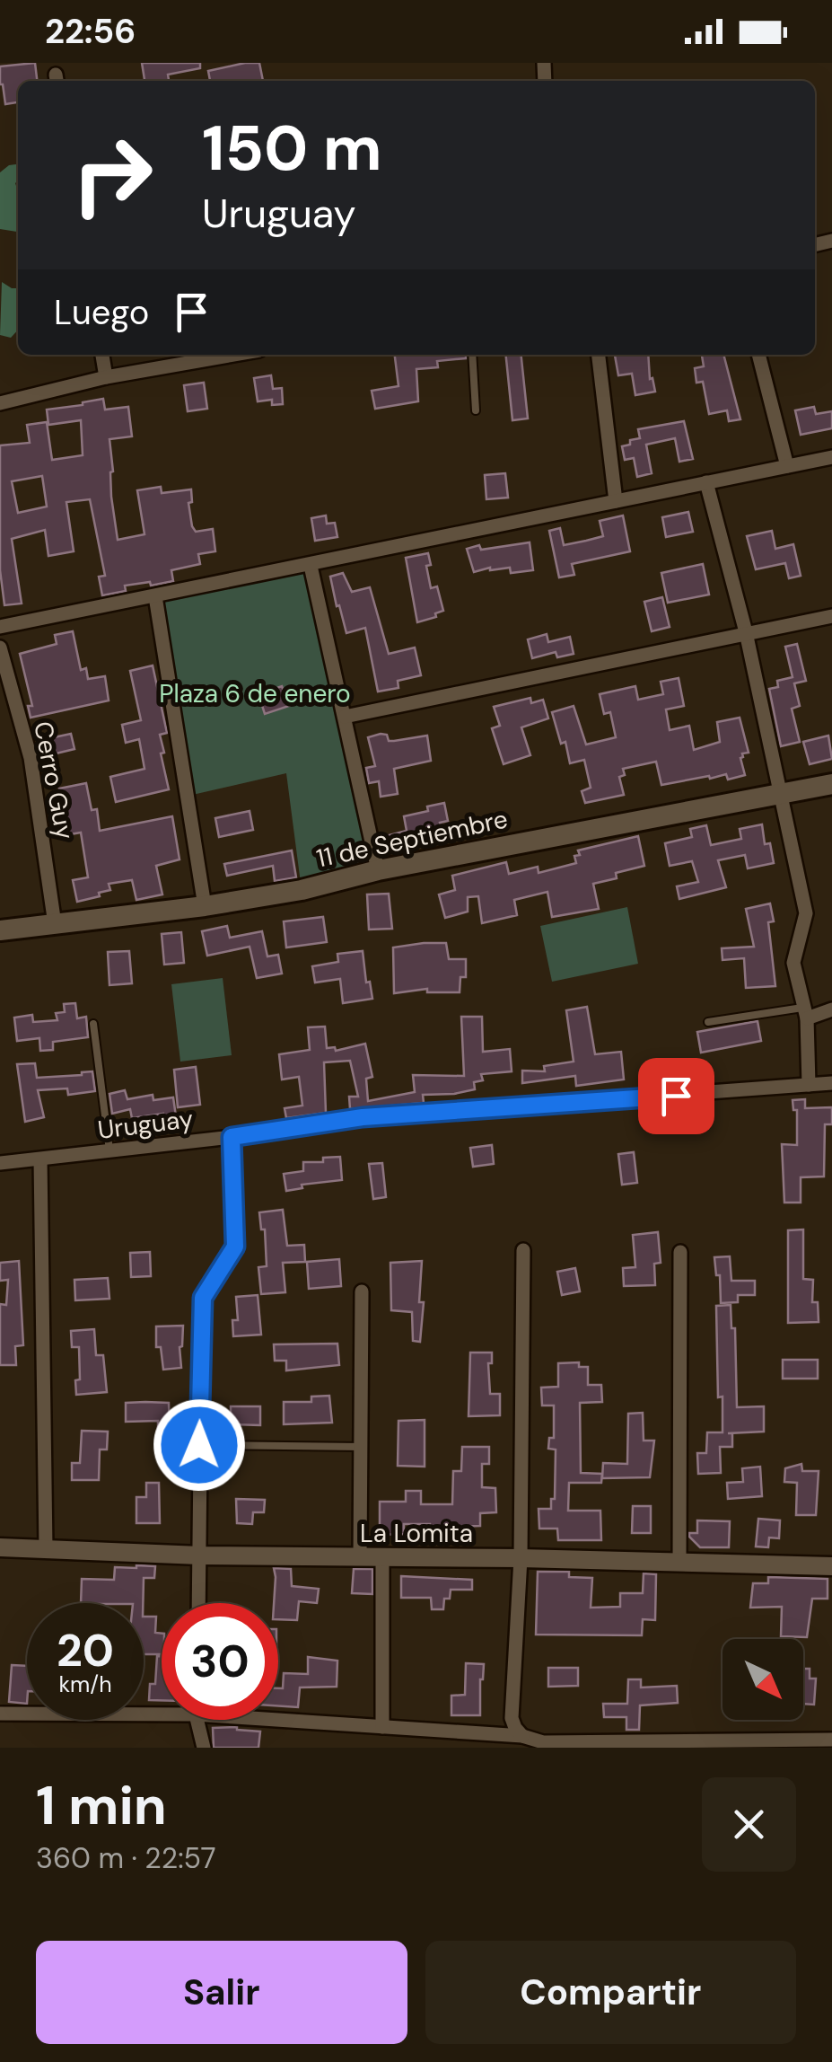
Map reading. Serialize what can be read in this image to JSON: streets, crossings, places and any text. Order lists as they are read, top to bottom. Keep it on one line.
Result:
{"streets":{"main road":["11 de Septiembre"],"street":["Cerro Guy","Uruguay","La Lomita"]},"crossings":[["Cerro Guy","11 de Septiembre"]],"parks":["Plaza 6 de enero"],"north":"bottom right","page":{"status":"22:56","turn":["150 m","Uruguay"],"then":"Luego","speed":"20 km/h","limit":"30","heading":["1 min","360 m · 22:57"],"buttons":["Salir","Compartir"]}}
